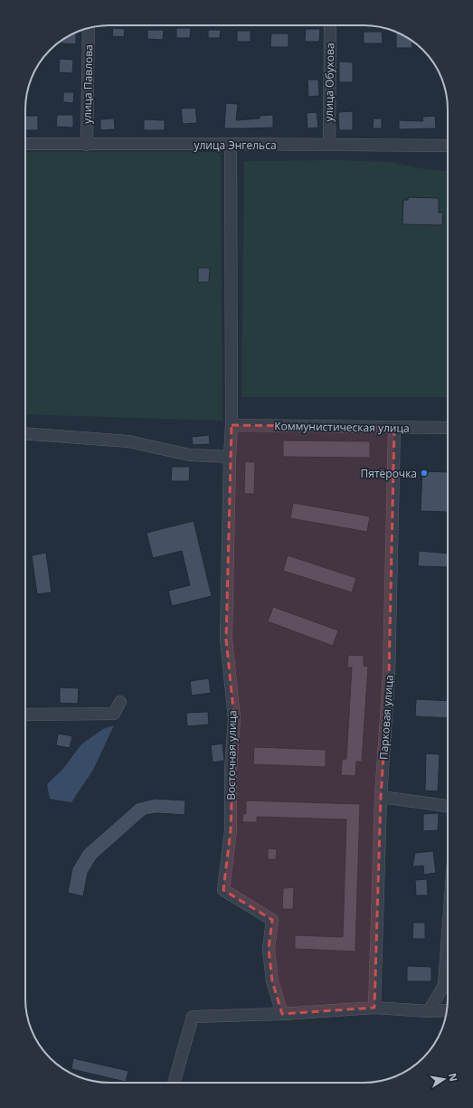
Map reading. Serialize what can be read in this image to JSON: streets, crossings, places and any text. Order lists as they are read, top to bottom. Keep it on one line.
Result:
{"streets":{"street":["улица Обухова","улица Павлова","улица Энгельса","Коммунистическая улица","Парковая улица","Восточная улица"]},"crossings":[["улица Обухова","улица Энгельса"],["улица Павлова","улица Энгельса"],["улица Энгельса","Восточная улица"],["Коммунистическая улица","Парковая улица"],["Коммунистическая улица","Восточная улица"]],"places":["Пятёрочка"],"north":"right"}
